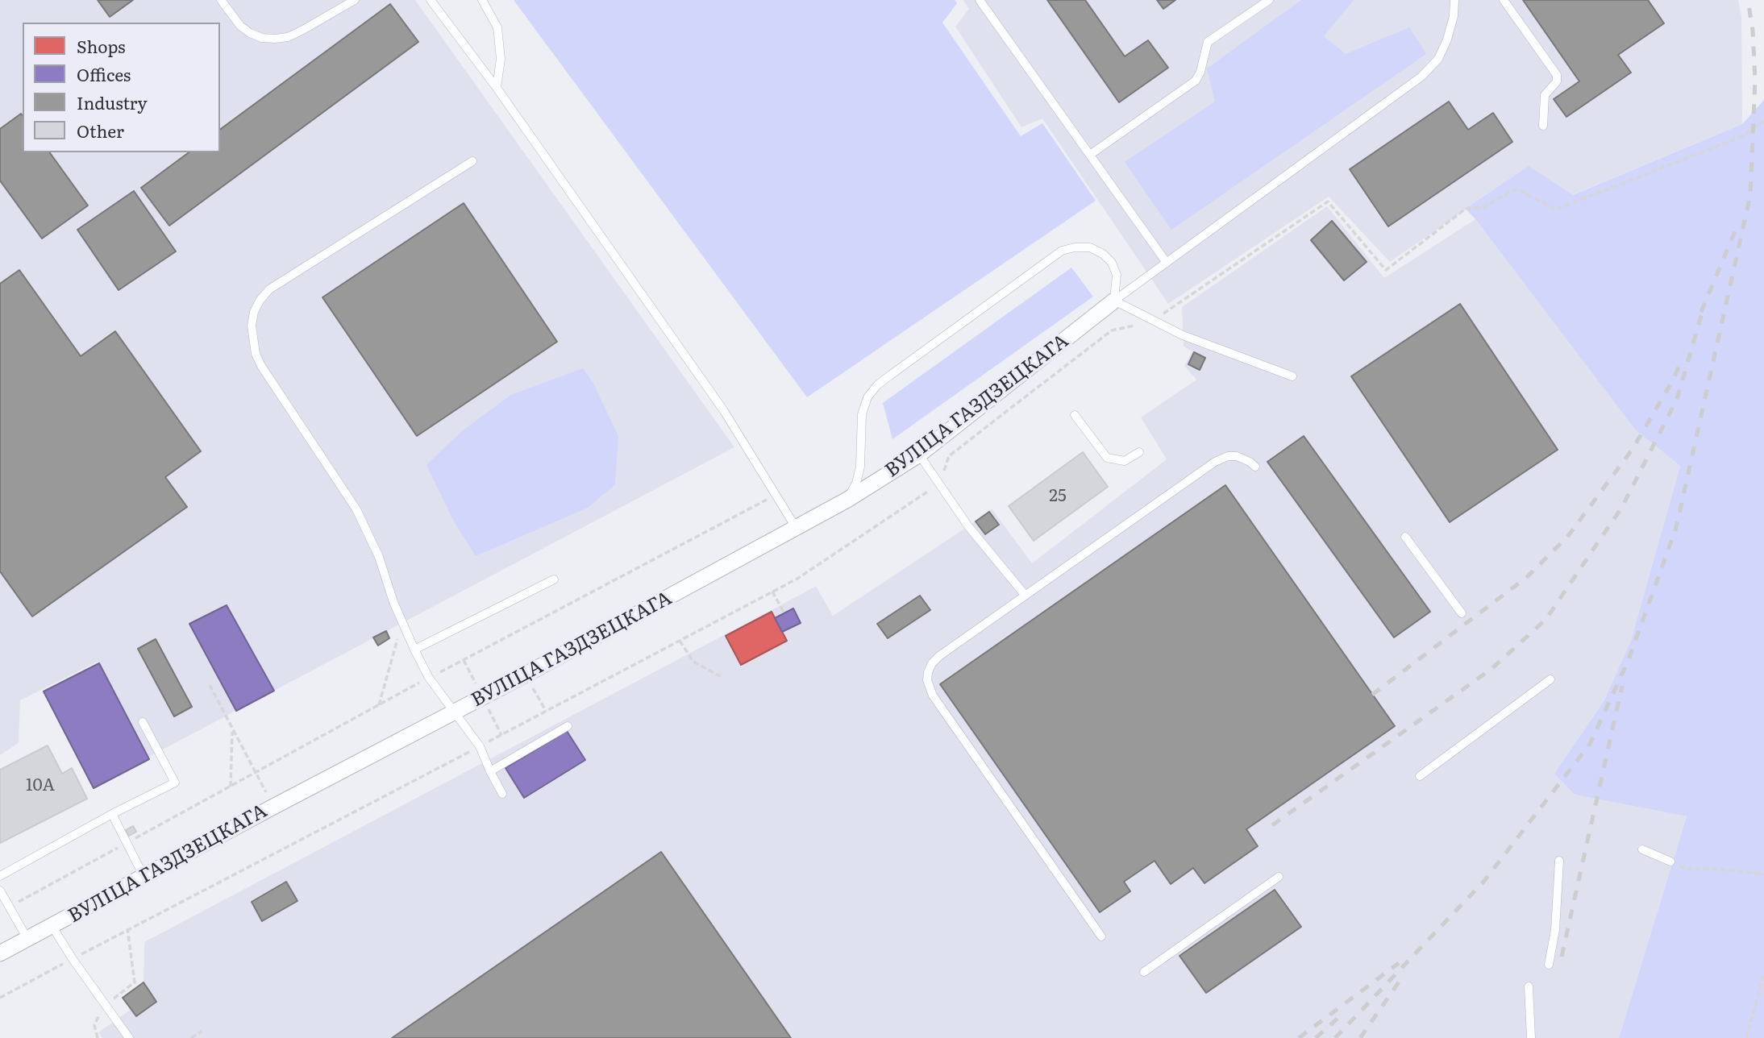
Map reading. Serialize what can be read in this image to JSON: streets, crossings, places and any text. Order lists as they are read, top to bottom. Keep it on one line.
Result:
{"streets":{"street":["ВУЛІЦА ГАЗДЗЕЦКАГА"]},"house_numbers":["25","10А"],"legend":["Shops","Offices","Industry","Other"]}
